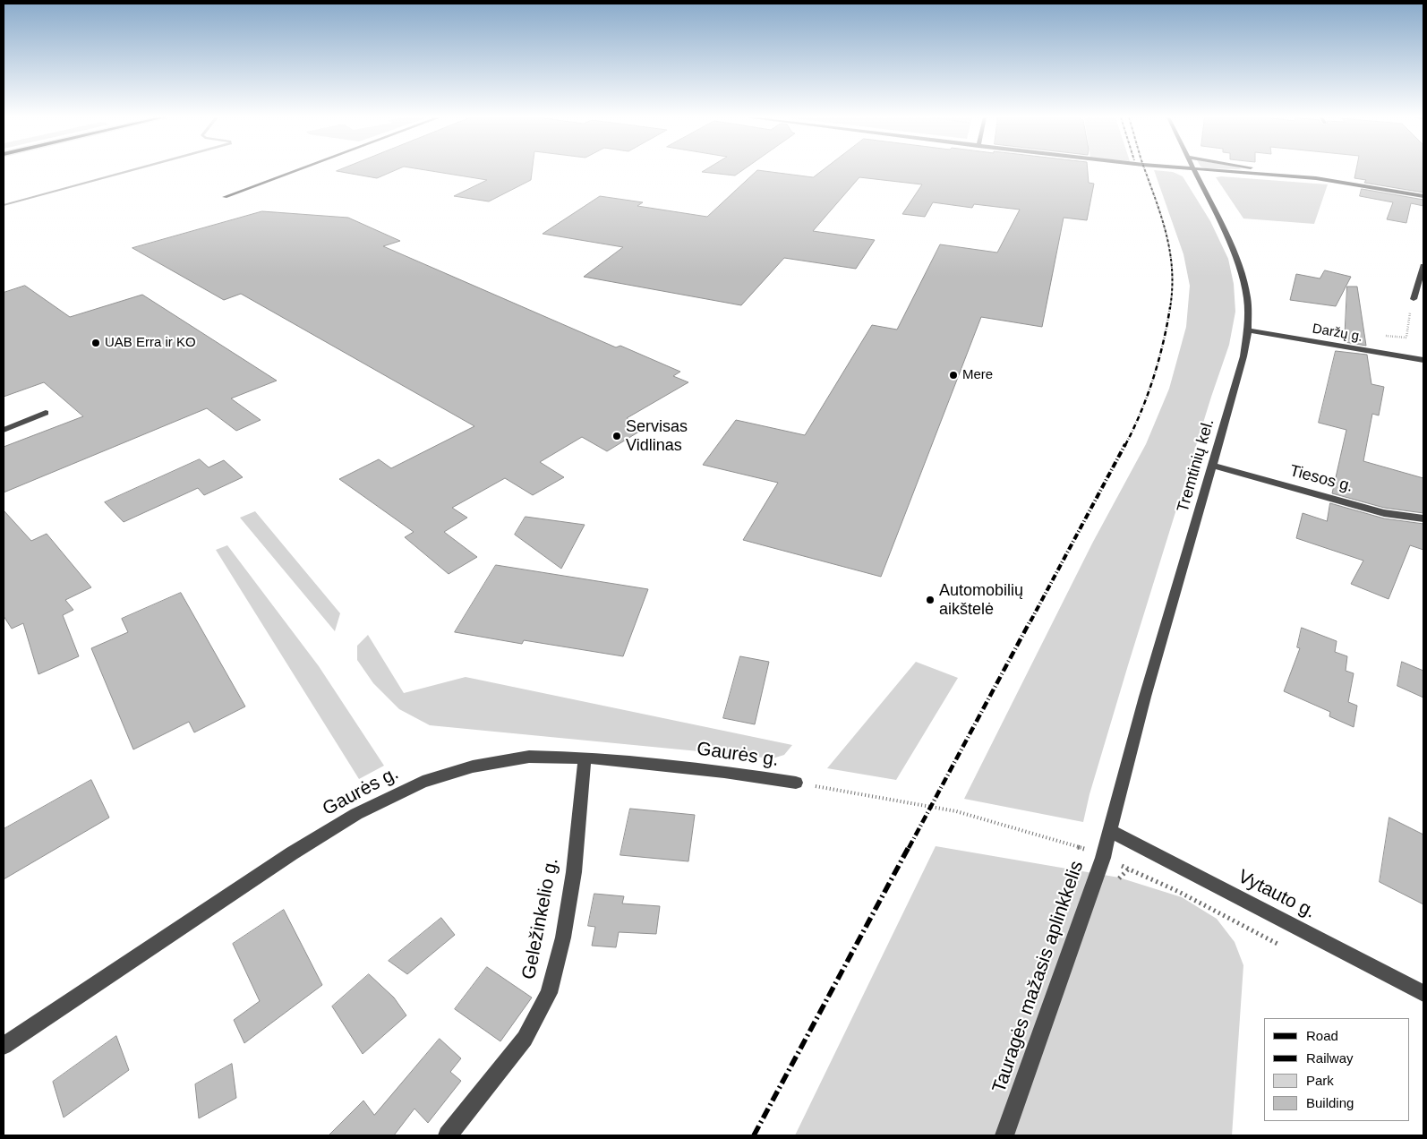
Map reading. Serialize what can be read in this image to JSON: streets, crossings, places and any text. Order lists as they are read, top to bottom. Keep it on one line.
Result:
{"streets":{"street":["Daržų g.","Tremtinių kel.","Tiesos g.","Gaurės g.","Vytauto g.","Geležinkelio g.","Tauragės mažasis aplinkkelis"]},"crossings":[["Daržų g.","Tremtinių kel."],["Tremtinių kel.","Tiesos g."],["Tremtinių kel.","Vytauto g."],["Tremtinių kel.","Tauragės mažasis aplinkkelis"],["Gaurės g.","Geležinkelio g."],["Vytauto g.","Tauragės mažasis aplinkkelis"]],"places":["UAB Erra ir KO","Mere","Servisas Vidlinas","Automobilių aikštelė"],"legend":["Road","Railway","Park","Building"]}
